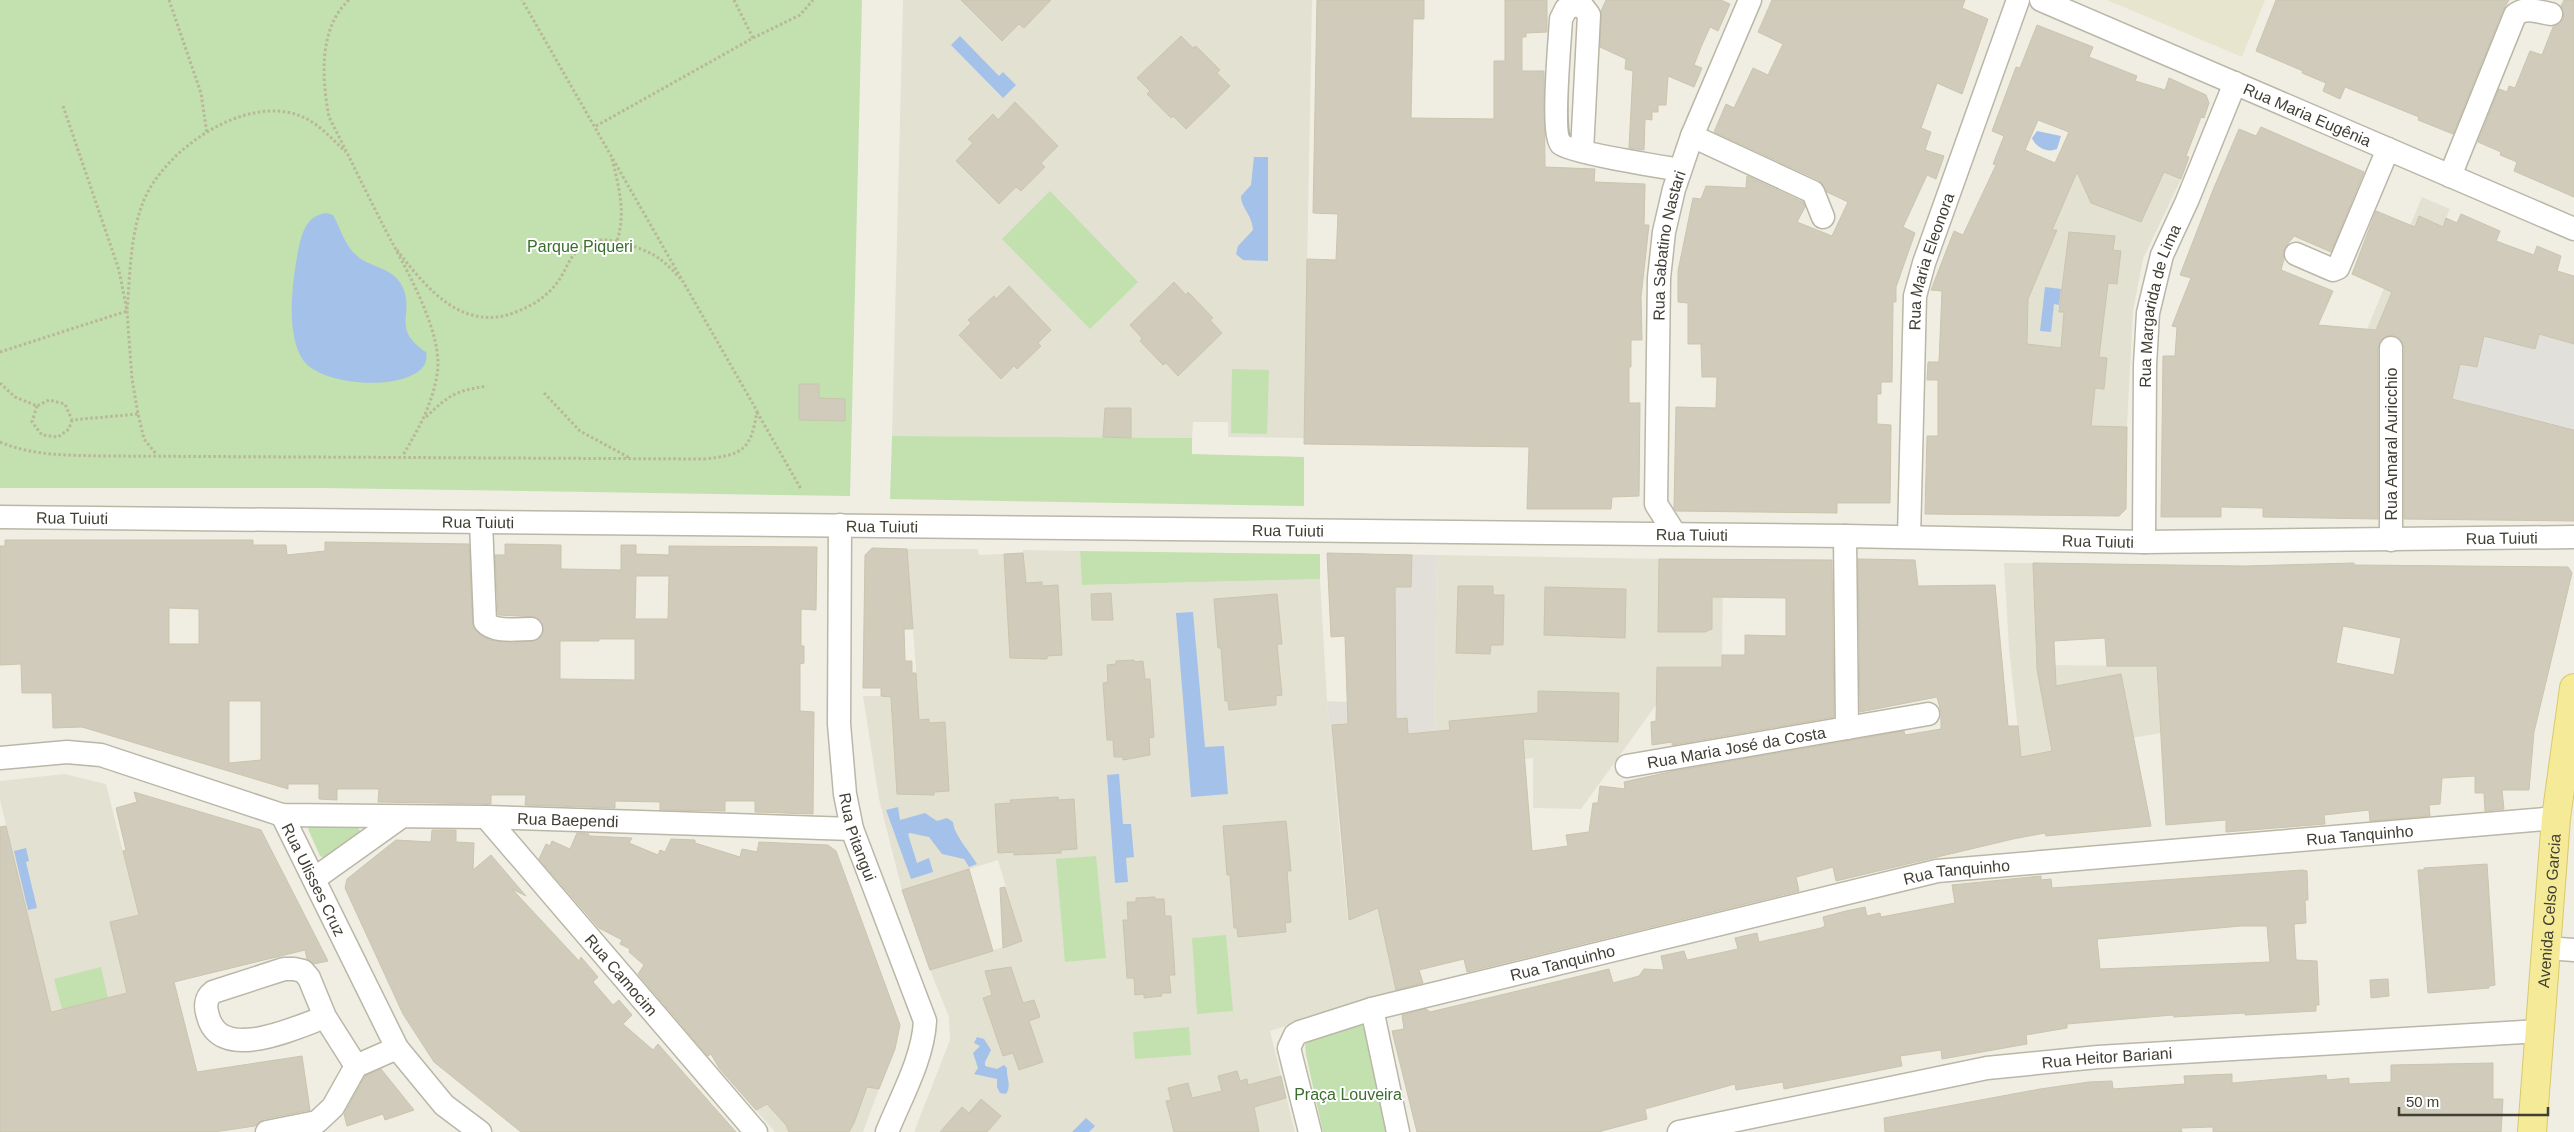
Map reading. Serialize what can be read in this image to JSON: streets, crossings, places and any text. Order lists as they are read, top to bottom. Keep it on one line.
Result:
{"streets":{"main road":["Avenida Celso Garcia"],"street":["Rua Maria Eugênia","Rua Sabatino Nastari","Rua Maria Eleonora","Rua Margarida de Lima","Rua Amaral Auricchio","Rua Tuiuti","Rua Maria José da Costa","Rua Baependi","Rua Tanquinho","Rua Pitangui","Rua Ulisses Cruz","Rua Camocim","Rua Heitor Bariani"]},"crossings":[["Rua Maria Eugênia","Rua Margarida de Lima"],["Rua Maria Eleonora","Rua Tuiuti"],["Rua Margarida de Lima","Rua Tuiuti"],["Rua Amaral Auricchio","Rua Tuiuti"],["Rua Tuiuti","Rua Maria José da Costa"],["Rua Tuiuti","Rua Pitangui"],["Rua Baependi","Rua Pitangui"],["Rua Baependi","Rua Ulisses Cruz"],["Rua Baependi","Rua Camocim"],["Rua Tanquinho","Avenida Celso Garcia"],["Avenida Celso Garcia","Rua Heitor Bariani"]],"parks":["Parque Piqueri","Praça Louveira"],"scale_bar":"50 m"}
